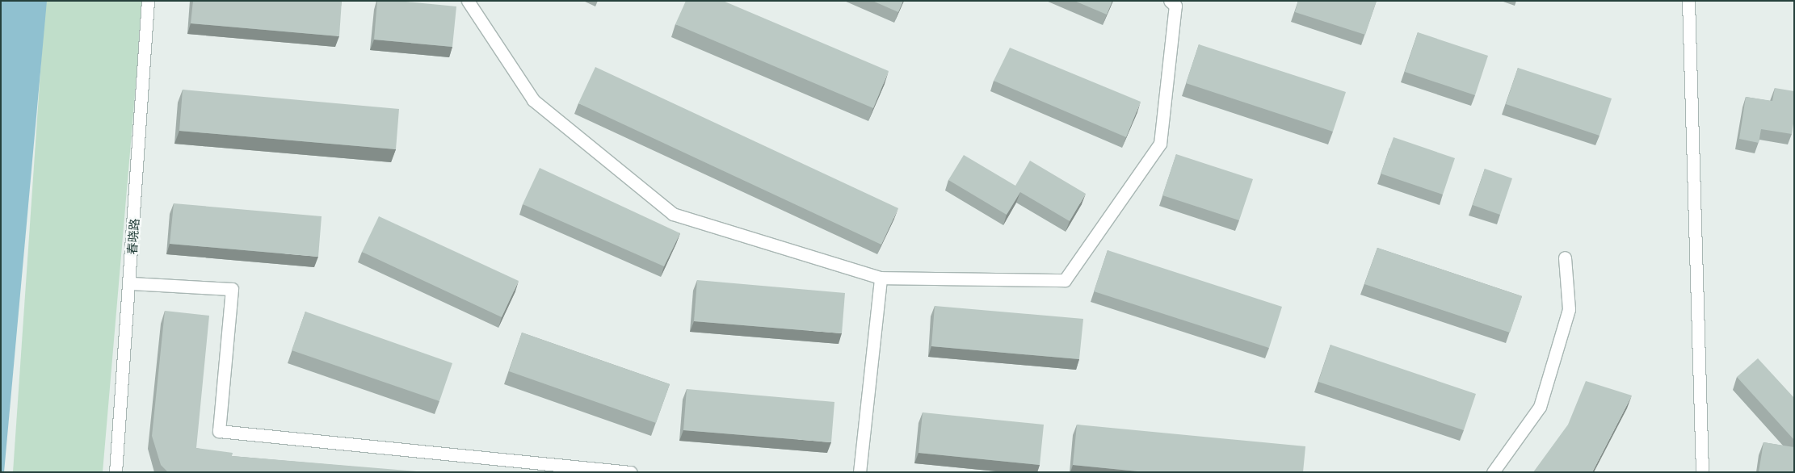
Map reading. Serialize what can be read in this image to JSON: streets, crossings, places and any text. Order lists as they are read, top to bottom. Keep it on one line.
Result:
{"streets":{"street":["春晓路"]}}
